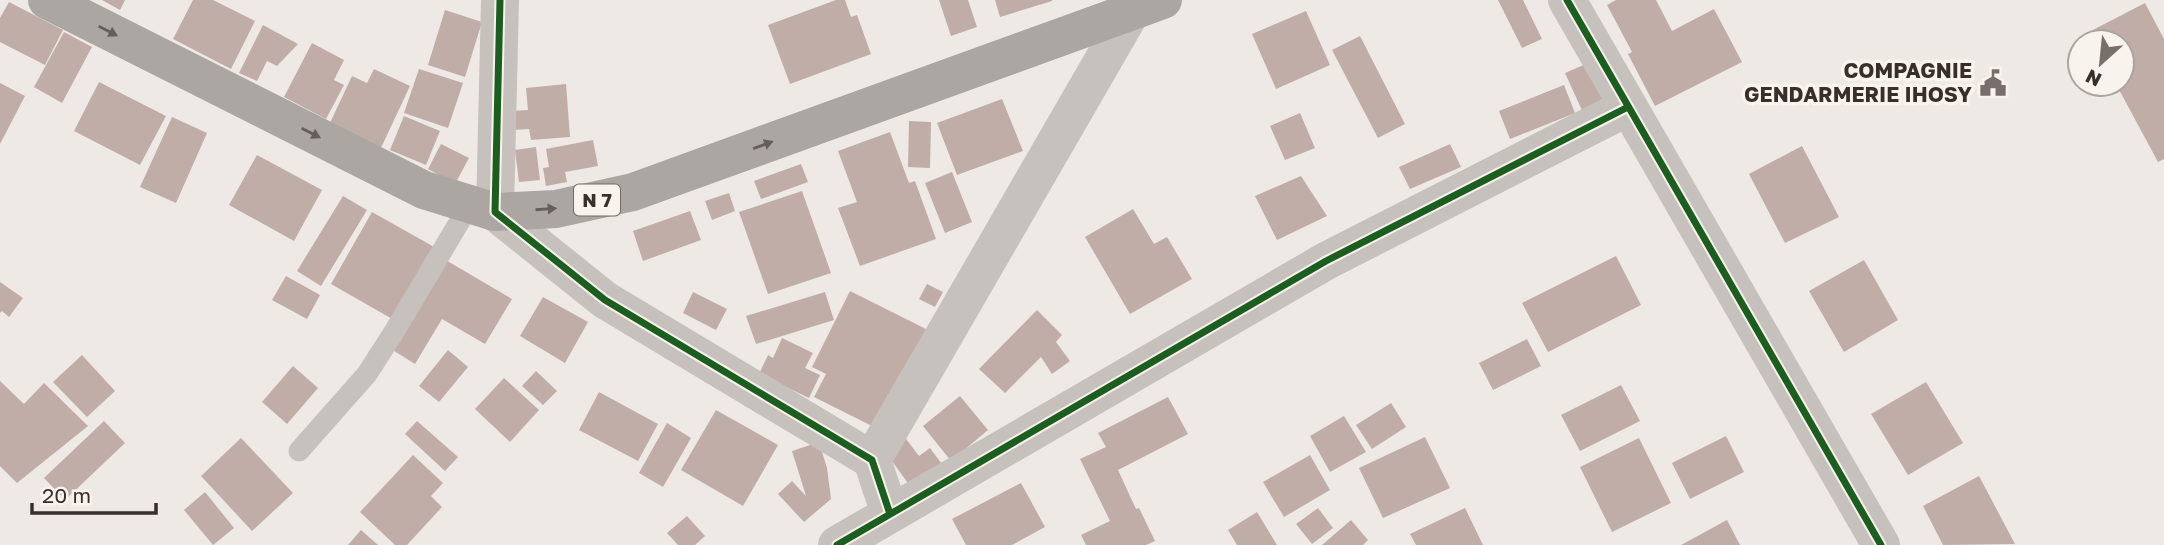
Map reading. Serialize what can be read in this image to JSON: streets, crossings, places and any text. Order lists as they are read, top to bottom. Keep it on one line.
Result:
{"streets":{"main road":["N 7"]},"places":{"public building":["COMPAGNIE GENDARMERIE IHOSY"]},"scale_bar":"20 m","north":"bottom left"}
